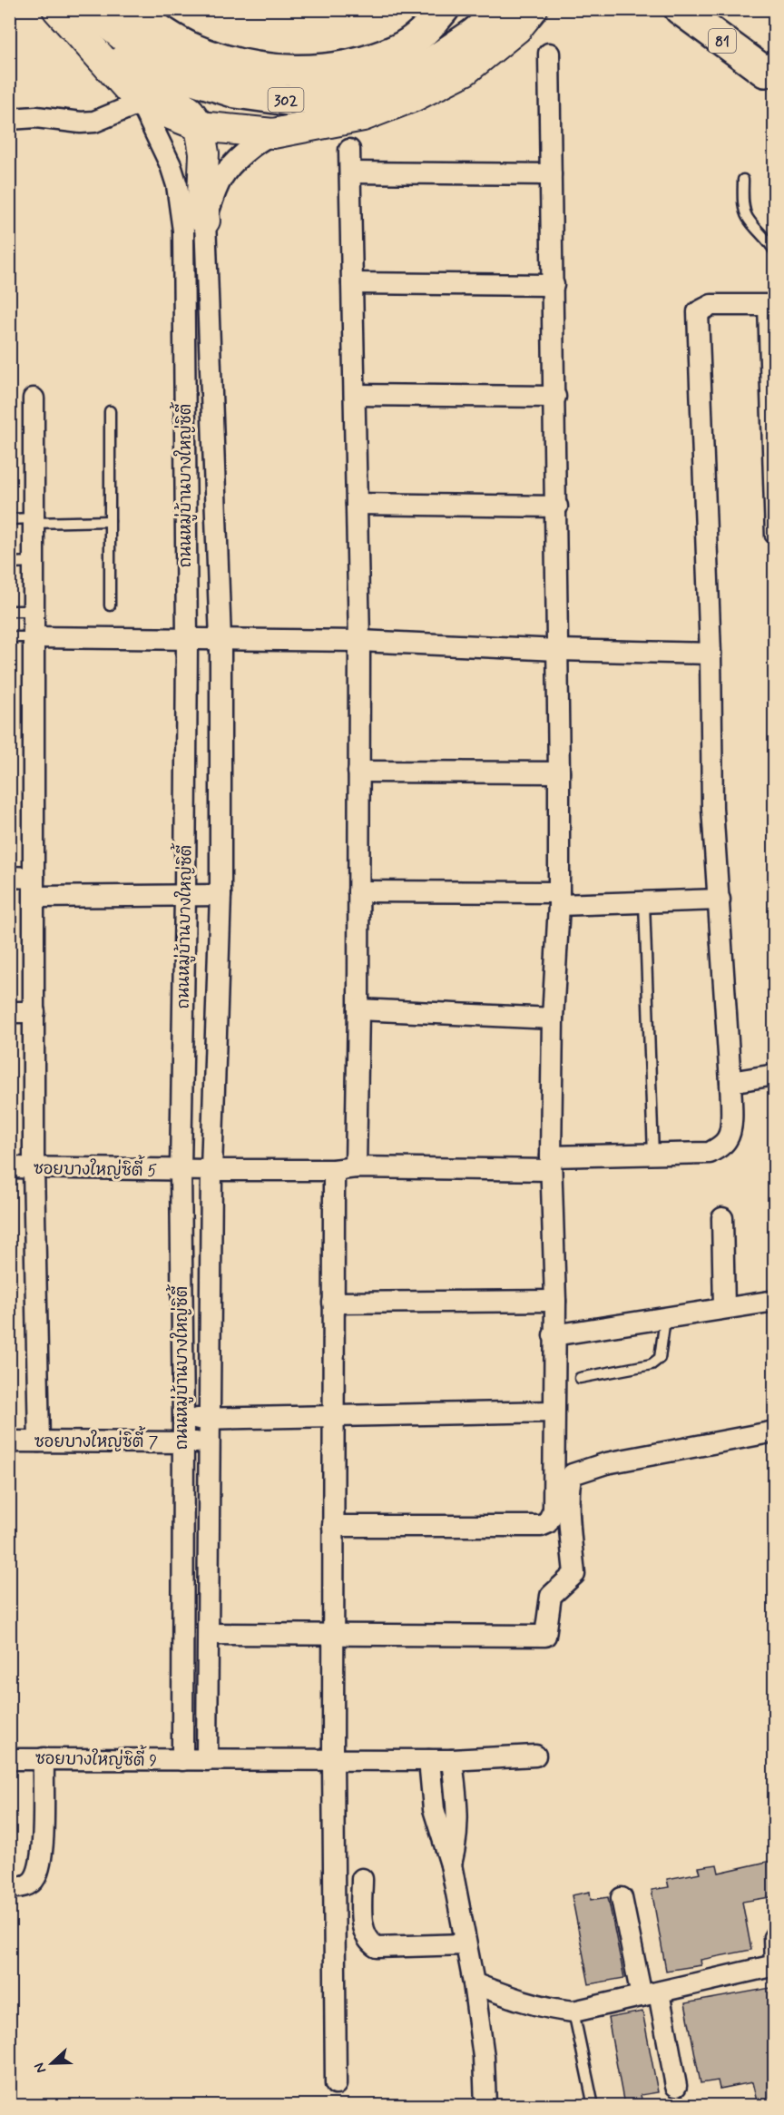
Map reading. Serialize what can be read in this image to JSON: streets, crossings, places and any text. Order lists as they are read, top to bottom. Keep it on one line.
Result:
{"streets":{"main road":["81","302"],"street":["ถนนหมู่บ้านบางใหญ่ซิตี้","ซอยบางใหญ่ซิตี้ 5","ซอยบางใหญ่ซิตี้ 7","ซอยบางใหญ่ซิตี้ 9"]},"crossings":[["ถนนหมู่บ้านบางใหญ่ซิตี้","ซอยบางใหญ่ซิตี้ 5"],["ถนนหมู่บ้านบางใหญ่ซิตี้","ซอยบางใหญ่ซิตี้ 7"],["ถนนหมู่บ้านบางใหญ่ซิตี้","ซอยบางใหญ่ซิตี้ 9"]],"north":"left"}
